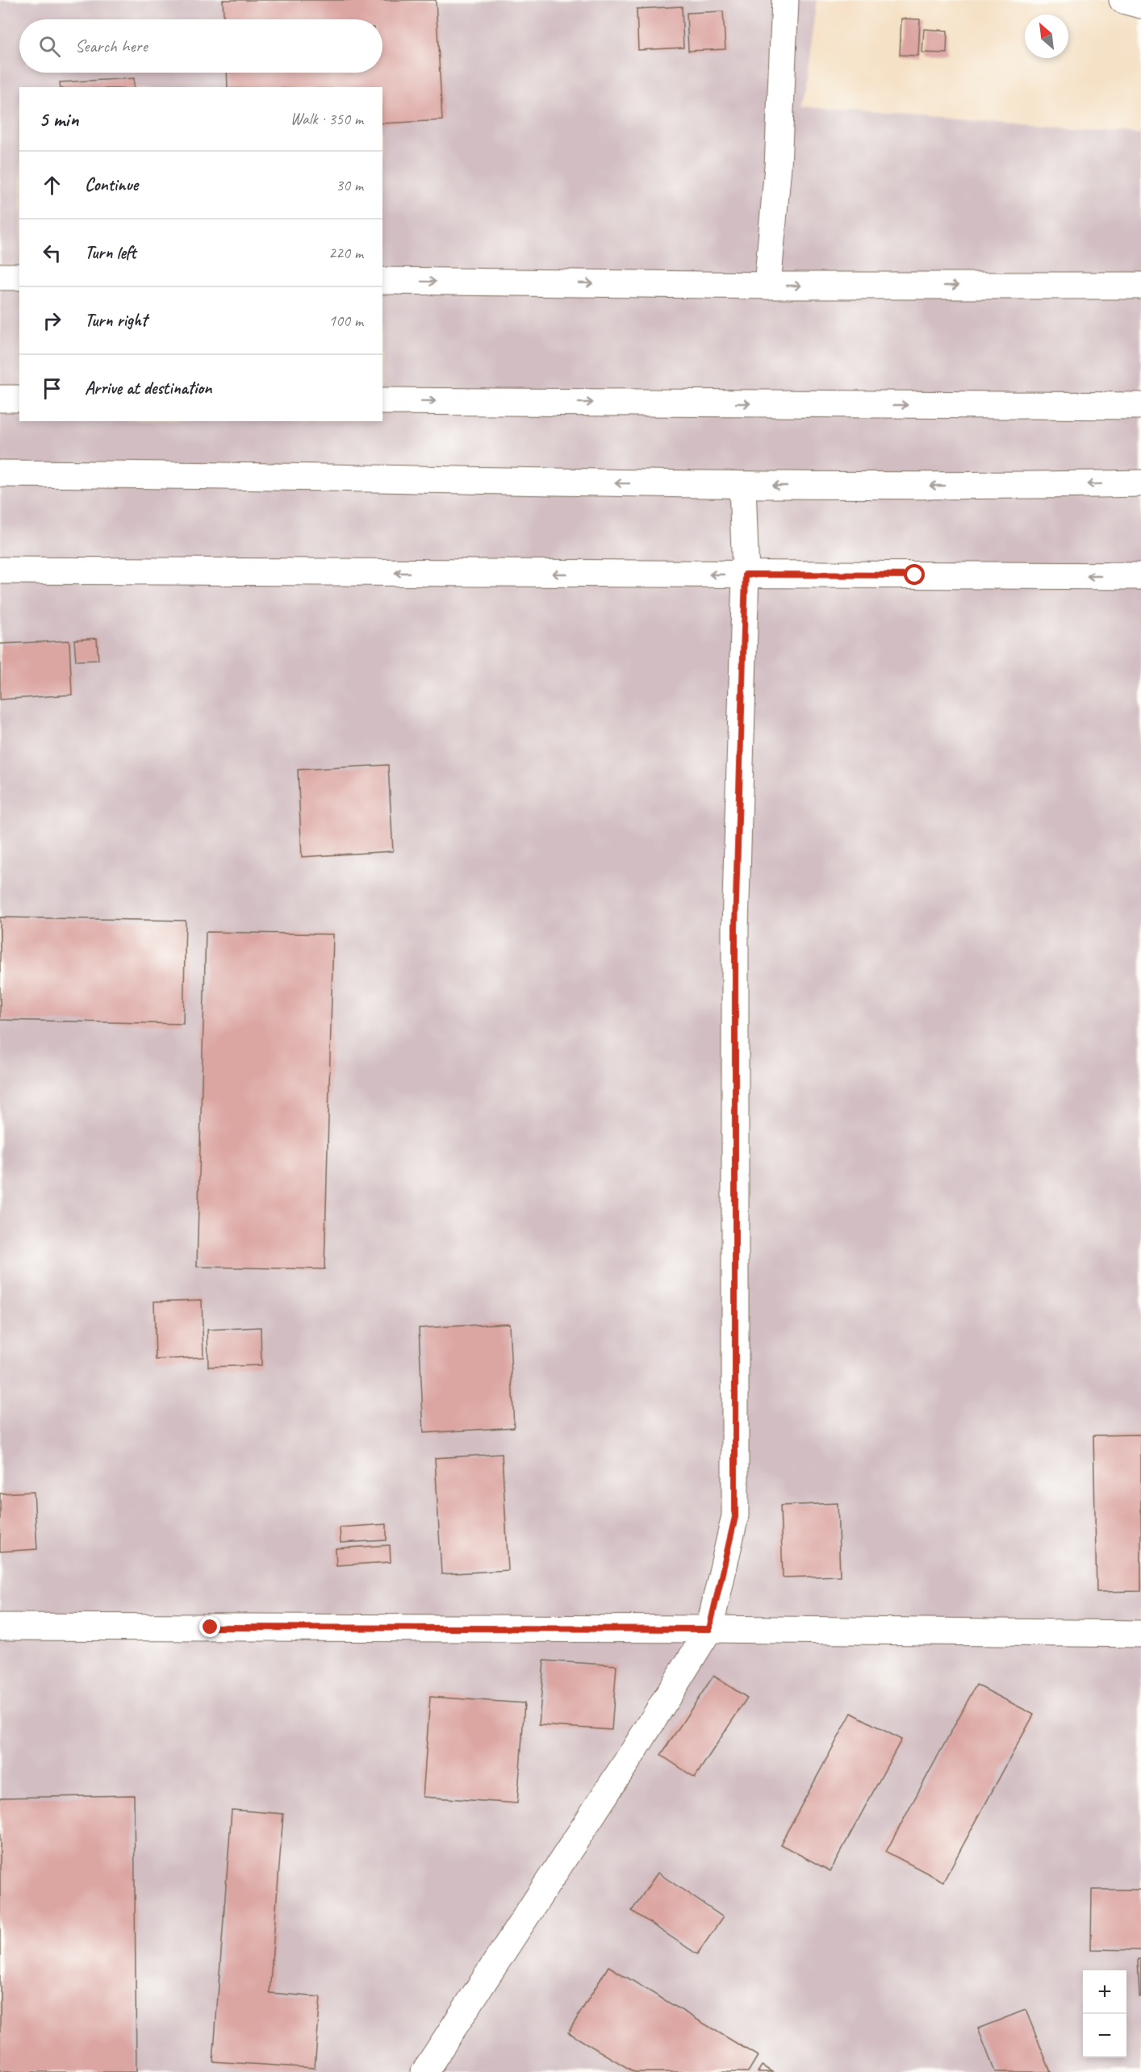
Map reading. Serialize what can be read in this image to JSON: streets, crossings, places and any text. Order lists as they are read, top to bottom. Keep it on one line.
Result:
{"north":"top left","page":{"search":"Search here","heading":["5 min","Walk · 350 m"],"list":[["Continue","30 m"],["Turn left","220 m"],["Turn right","100 m"],"Arrive at destination"],"map_buttons":["+","−"]}}
